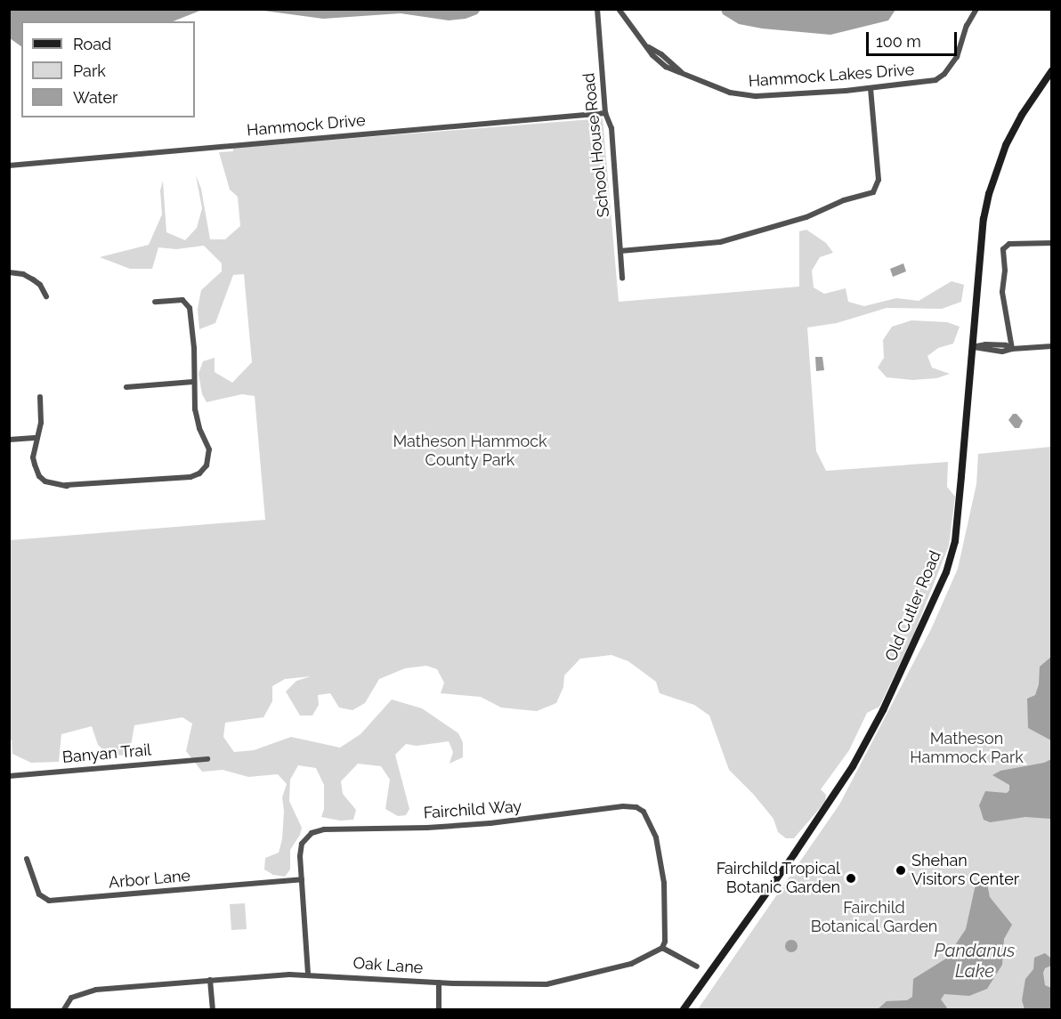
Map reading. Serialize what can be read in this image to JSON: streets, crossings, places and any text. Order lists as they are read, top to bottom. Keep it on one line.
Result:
{"streets":{"main road":["Old Cutler Road"],"street":["Hammock Lakes Drive","Hammock Drive","School House Road","Banyan Trail","Fairchild Way","Arbor Lane","Oak Lane"]},"crossings":[["Hammock Drive","School House Road"],["Fairchild Way","Arbor Lane"],["Fairchild Way","Oak Lane"]],"water":["Pandanus Lake"],"parks":["Matheson Hammock County Park","Matheson Hammock Park","Fairchild Botanical Garden"],"places":["Shehan Visitors Center","Fairchild Tropical Botanic Garden"],"legend":["Road","Park","Water"],"scale_bar":"100 m"}
